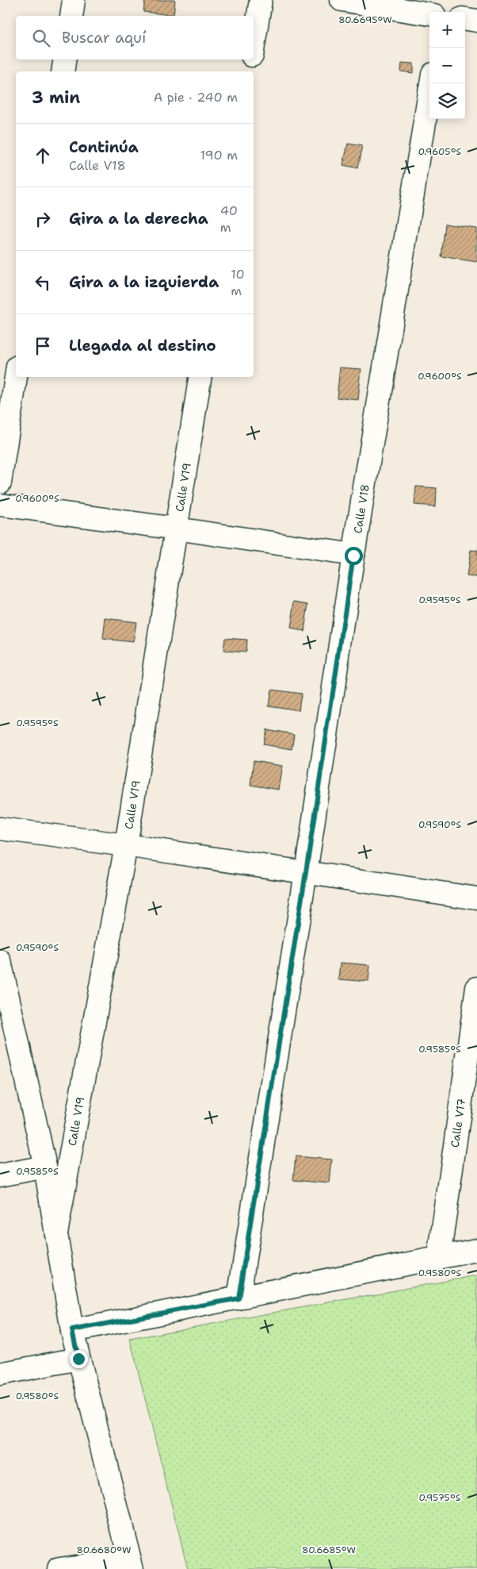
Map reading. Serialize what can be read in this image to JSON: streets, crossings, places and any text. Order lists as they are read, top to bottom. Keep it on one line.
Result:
{"streets":{"street":["Calle V19","Calle V18","Calle V17"]},"page":{"map_buttons":["+","−"],"search":"Buscar aquí","heading":["3 min","A pie · 240 m"],"list":[["Continúa","Calle V18","190 m"],["Gira a la derecha","40 m"],["Gira a la izquierda","10 m"],"Llegada al destino"]},"coordinates":["80.6695°W","0.9605°S","0.9600°S","0.9595°S","0.9590°S","0.9585°S","0.9580°S","0.9575°S","80.6680°W","80.6685°W"]}
